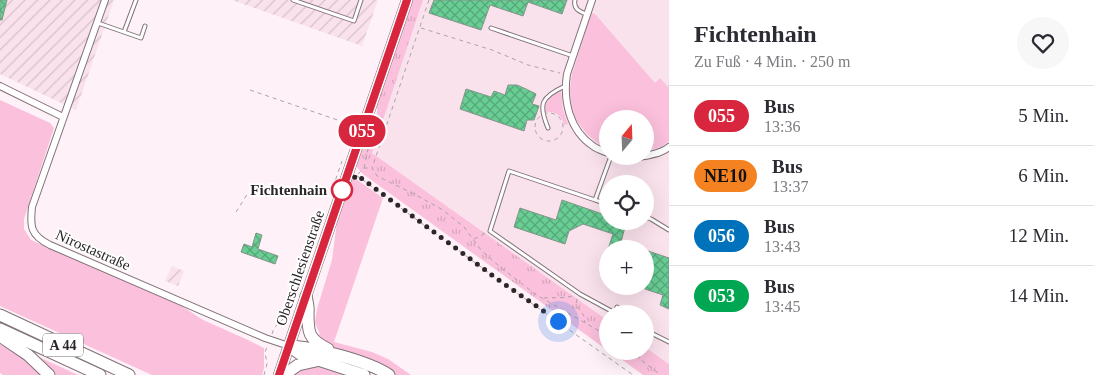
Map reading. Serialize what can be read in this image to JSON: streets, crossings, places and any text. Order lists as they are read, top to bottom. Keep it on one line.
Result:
{"streets":{"highway":["A 44"],"main road":["Oberschlesienstraße"],"street":["Nirostastraße"]},"crossings":[["Nirostastraße","Oberschlesienstraße"]],"places":["Fichtenhain"],"lines":["bus line 055"],"north":"top","page":{"on_map":"055","heading":["Fichtenhain","Zu Fuß · 4 Min. · 250 m"],"list":[{"mark":"055","name":"Bus","note":"13:36","value":"5 Min."},{"mark":"NE10","name":"Bus","note":"13:37","value":"6 Min."},{"mark":"056","name":"Bus","note":"13:43","value":"12 Min."},{"mark":"053","name":"Bus","note":"13:45","value":"14 Min."}],"map_buttons":["+","−"]}}
